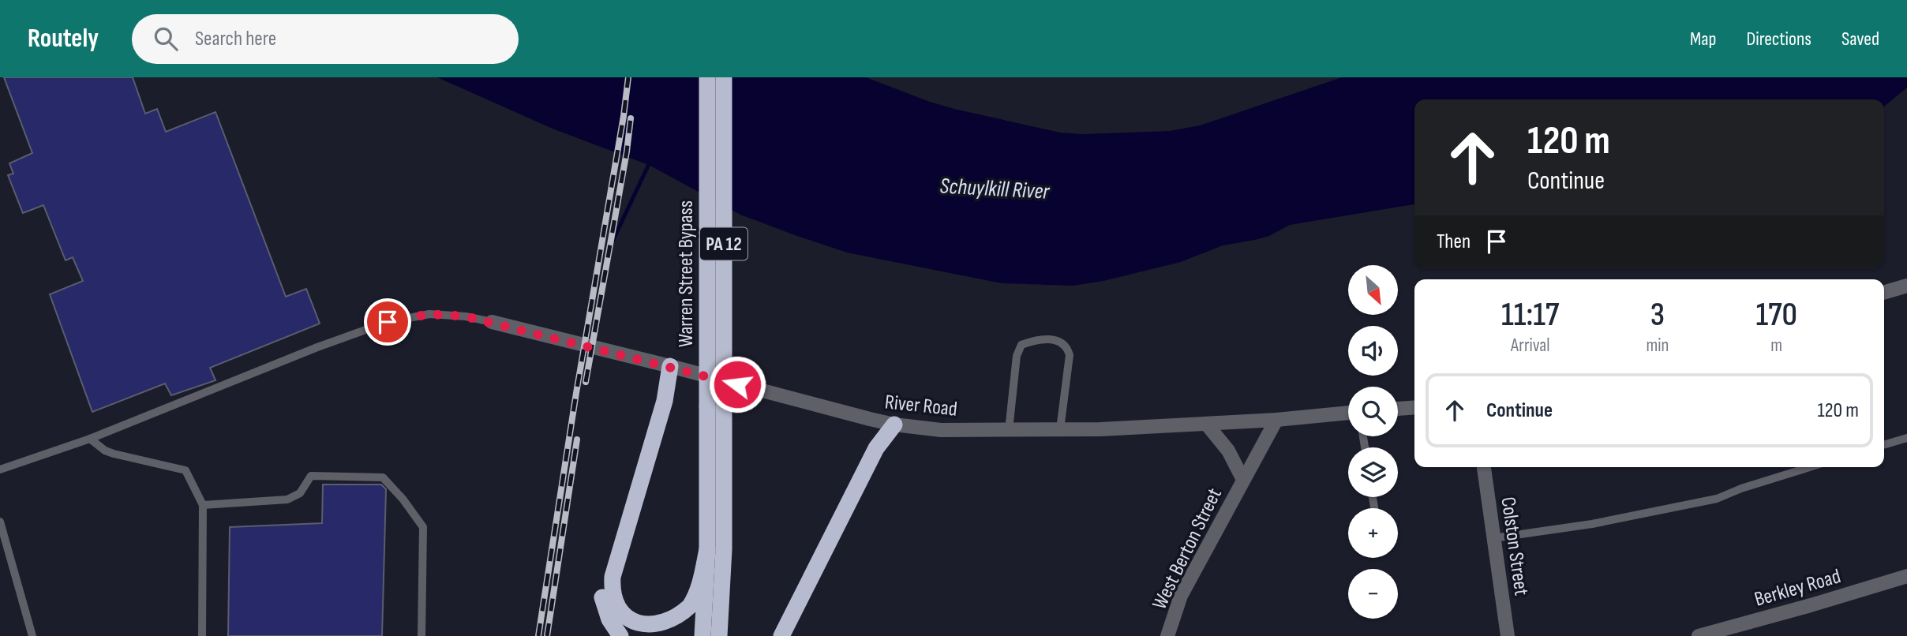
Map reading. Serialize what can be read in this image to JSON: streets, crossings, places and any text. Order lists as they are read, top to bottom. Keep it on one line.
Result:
{"streets":{"highway":["PA 12","Warren Street Bypass"],"street":["River Road","Colston Street","West Berton Street","Berkley Road"]},"crossings":[["River Road","West Berton Street"]],"water":["Schuylkill River"],"north":"bottom right","page":{"header":"Routely","search":"Search here","nav":["Map","Directions","Saved"],"turn":["120 m","Continue"],"then":"Then","map_buttons":["+","−"],"eta":["11:17","Arrival","3","min","170","m"],"list":[{"name":"Continue","value":"120 m"}]}}
